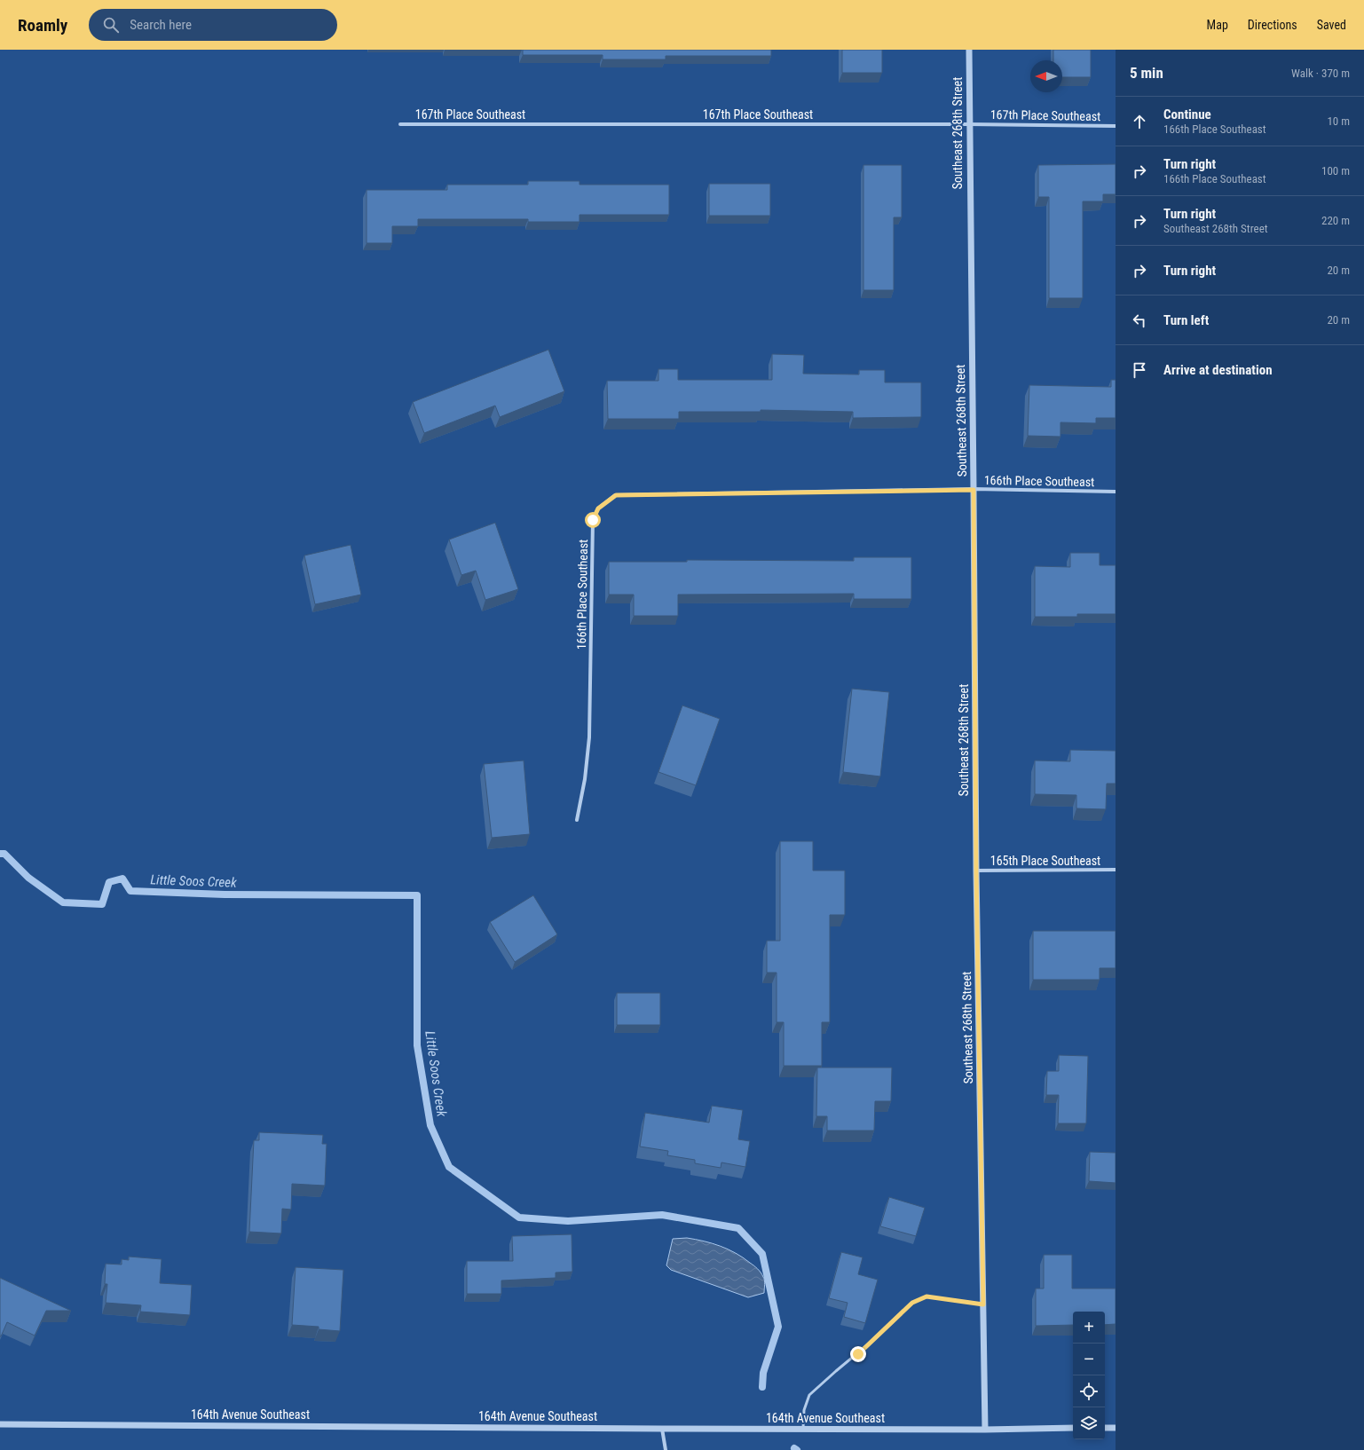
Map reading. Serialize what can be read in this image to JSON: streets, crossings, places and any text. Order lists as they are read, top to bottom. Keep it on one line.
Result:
{"streets":{"street":["167th Place Southeast","Southeast 268th Street","166th Place Southeast","165th Place Southeast","164th Avenue Southeast"]},"crossings":[["167th Place Southeast","Southeast 268th Street"],["Southeast 268th Street","166th Place Southeast"],["Southeast 268th Street","165th Place Southeast"],["Southeast 268th Street","164th Avenue Southeast"]],"water":["Little Soos Creek"],"north":"left","page":{"header":"Roamly","search":"Search here","nav":["Map","Directions","Saved"],"heading":["5 min","Walk · 370 m"],"list":[["Continue","166th Place Southeast","10 m"],["Turn right","166th Place Southeast","100 m"],["Turn right","Southeast 268th Street","220 m"],["Turn right","20 m"],["Turn left","20 m"],"Arrive at destination"],"map_buttons":["+","−"]}}
